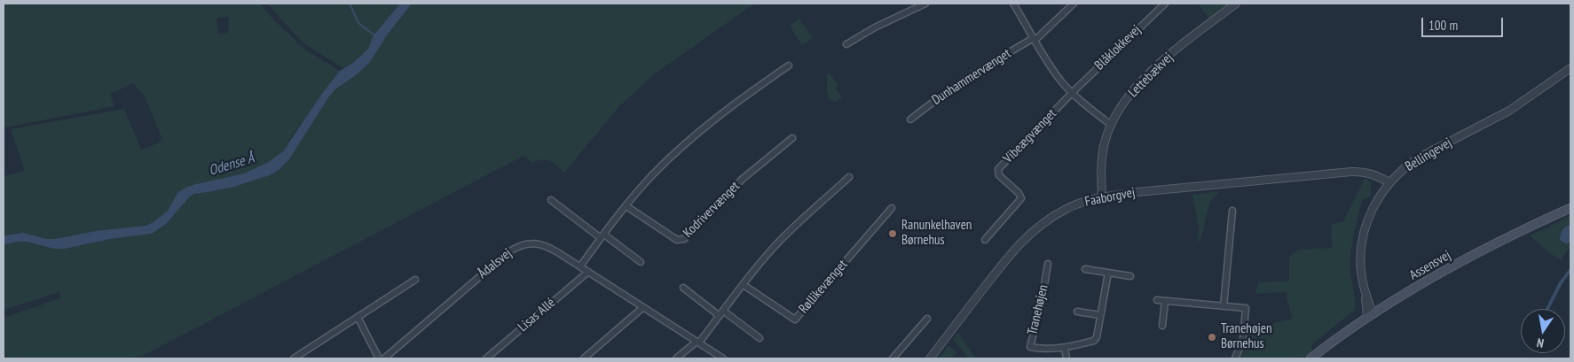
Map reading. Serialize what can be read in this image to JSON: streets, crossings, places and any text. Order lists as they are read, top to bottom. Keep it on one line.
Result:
{"streets":{"main road":["Assensvej"],"street":["Blåklokkevej","Lettebækvej","Dunhammervænget","Vibeægvænget","Bellingevej","Faaborgvej","Kodrivervænget","Ådalsvej","Røllikevænget","Tranehøjen","Lisas Allé"]},"crossings":[["Blåklokkevej","Vibeægvænget"],["Lettebækvej","Faaborgvej"],["Bellingevej","Faaborgvej"],["Bellingevej","Assensvej"],["Ådalsvej","Lisas Allé"]],"water":["Odense Å"],"places":["Ranunkelhaven Børnehus","Tranehøjen Børnehus"],"scale_bar":"100 m","north":"bottom"}
